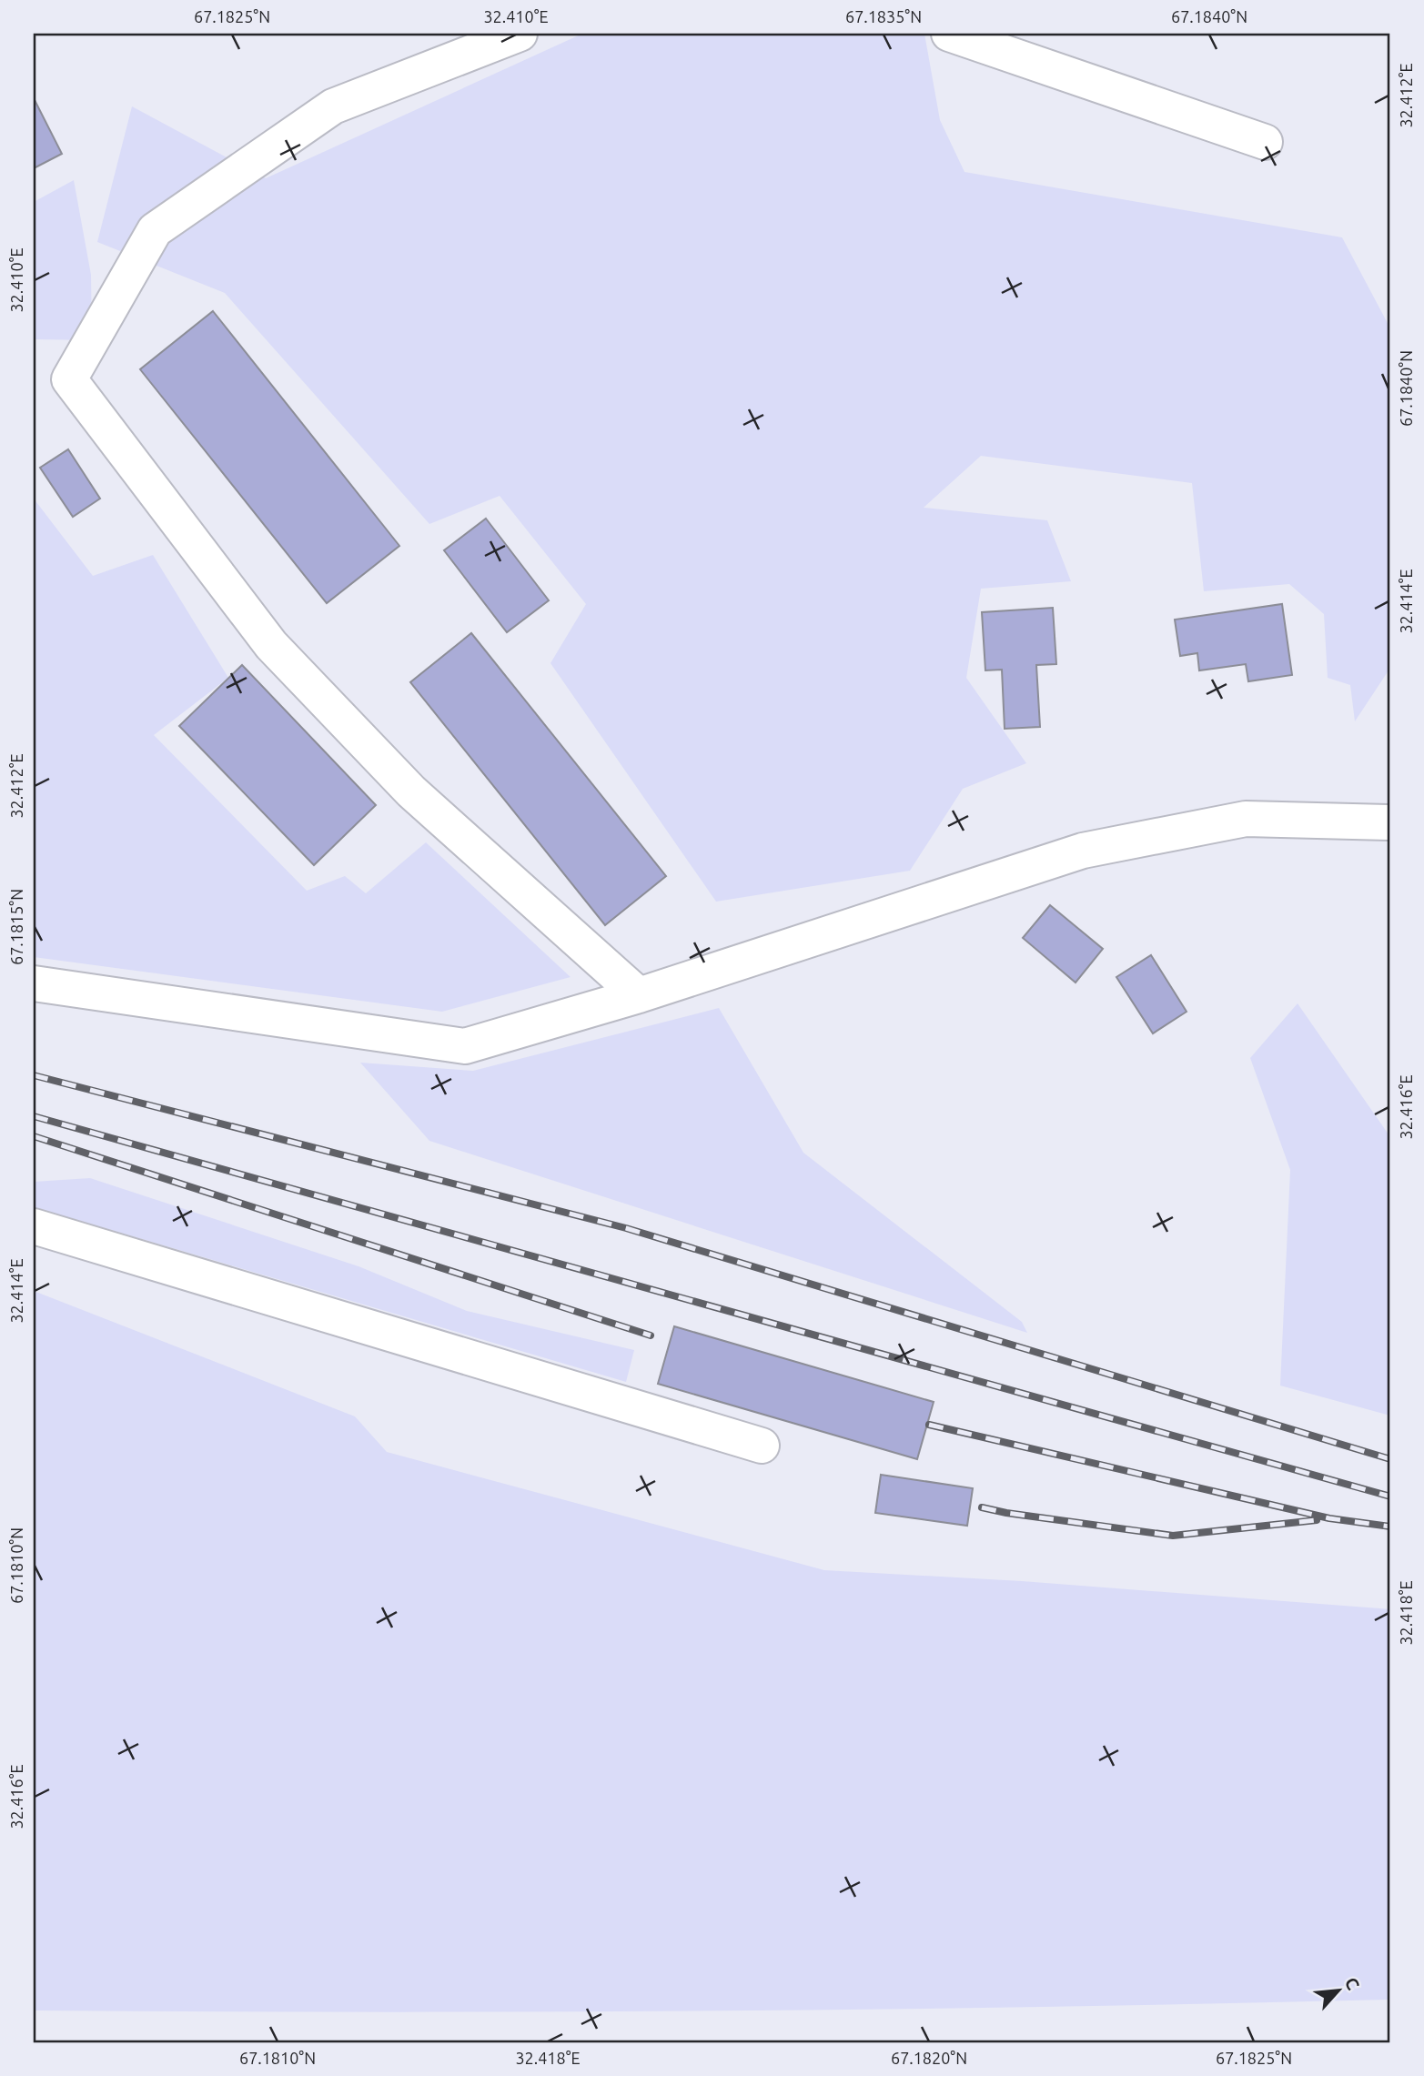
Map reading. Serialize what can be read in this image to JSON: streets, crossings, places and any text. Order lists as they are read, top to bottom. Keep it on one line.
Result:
{"north":"top right","coordinates":["67.1825°N","32.410°E","67.1835°N","67.1840°N","32.412°E","32.414°E","67.1815°N","32.416°E","67.1810°N","32.418°E","67.1820°N"]}
